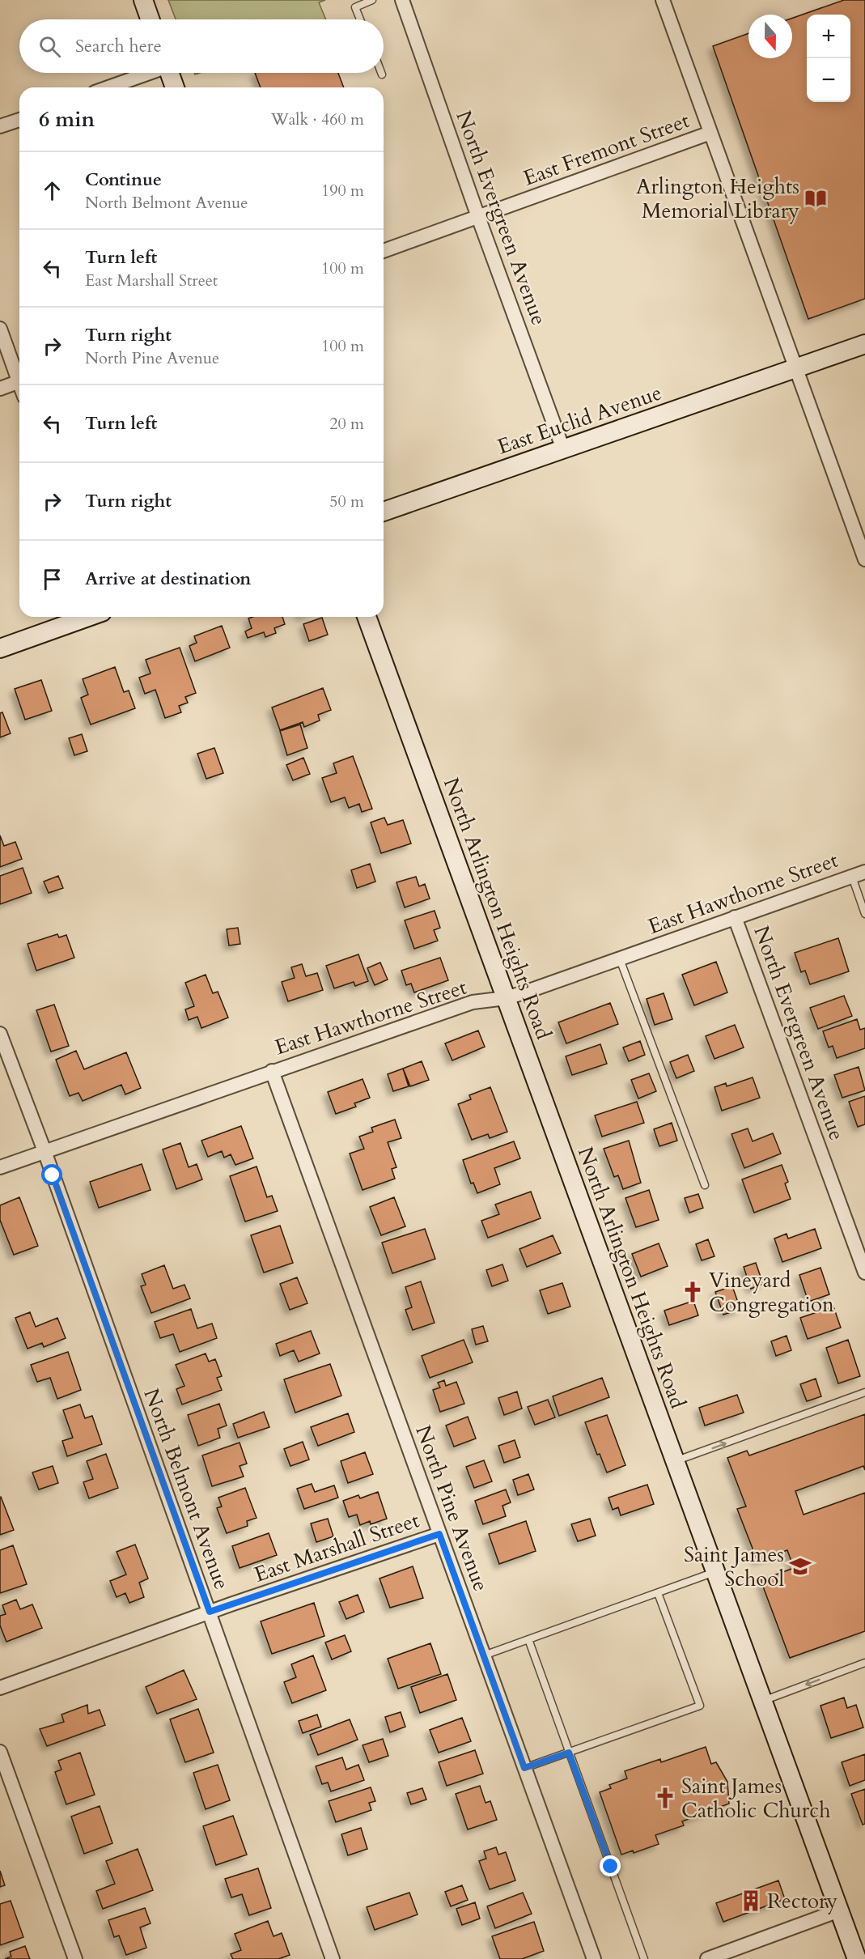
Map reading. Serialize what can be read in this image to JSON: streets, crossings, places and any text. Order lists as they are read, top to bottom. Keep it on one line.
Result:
{"streets":{"main road":["East Euclid Avenue","North Arlington Heights Road"],"street":["East Fremont Street","North Evergreen Avenue","East Hawthorne Street","North Belmont Avenue","North Pine Avenue","East Marshall Street"]},"crossings":[["East Fremont Street","North Evergreen Avenue"],["North Evergreen Avenue","East Euclid Avenue"],["North Evergreen Avenue","East Hawthorne Street"],["East Hawthorne Street","North Arlington Heights Road"],["East Hawthorne Street","North Belmont Avenue"],["East Hawthorne Street","North Pine Avenue"],["North Belmont Avenue","East Marshall Street"],["North Pine Avenue","East Marshall Street"]],"places":{"library":["Arlington Heights Memorial Library"],"church":["Vineyard Congregation","Saint James Catholic Church"],"school or university":["Saint James School"],"building":["Rectory"]},"north":"bottom","page":{"map_buttons":["+","−"],"search":"Search here","heading":["6 min","Walk · 460 m"],"list":[["Continue","North Belmont Avenue","190 m"],["Turn left","East Marshall Street","100 m"],["Turn right","North Pine Avenue","100 m"],["Turn left","20 m"],["Turn right","50 m"],"Arrive at destination"]}}
